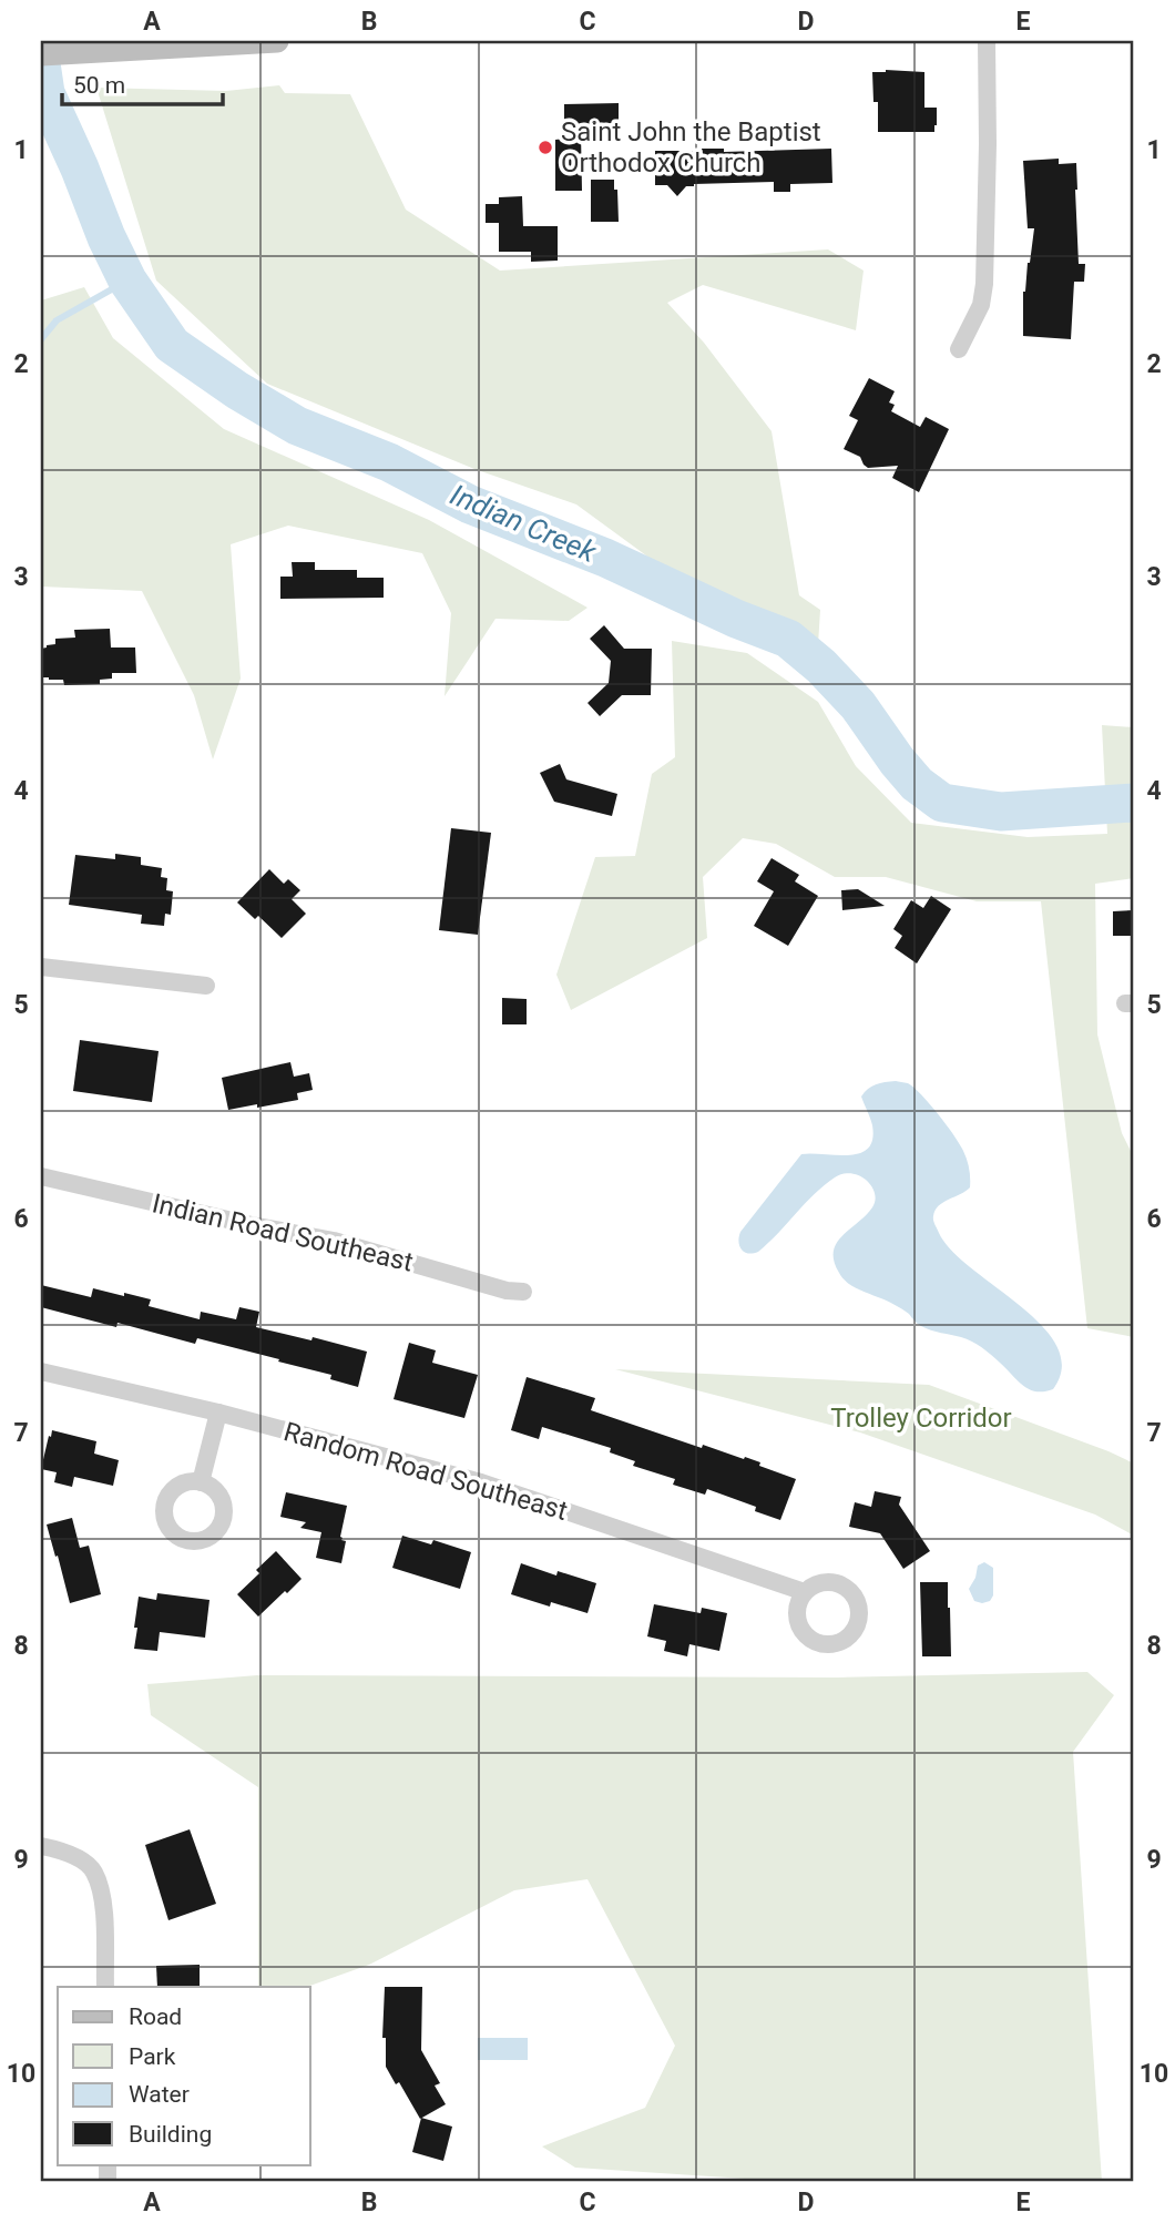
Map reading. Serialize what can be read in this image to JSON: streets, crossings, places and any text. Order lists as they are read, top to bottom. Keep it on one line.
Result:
{"streets":{"street":["Indian Road Southeast","Random Road Southeast"]},"water":["Indian Creek"],"parks":["Trolley Corridor"],"places":["Saint John the Baptist Orthodox Church"],"legend":["Road","Park","Water","Building"],"scale_bar":"50 m","grid":{"columns":["A","B","C","D","E"],"rows":["1","2","3","4","5","6","7","8","9","10"]}}
